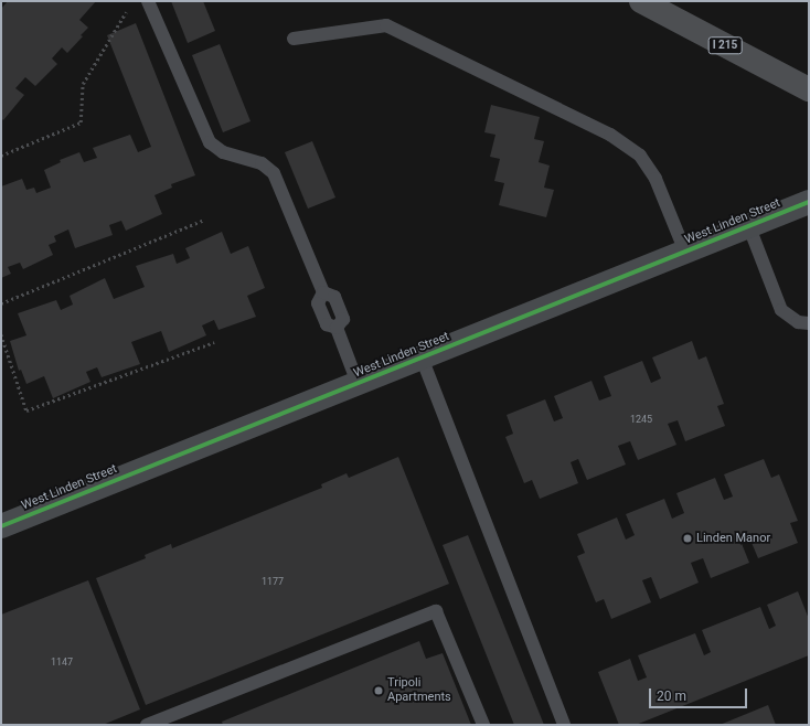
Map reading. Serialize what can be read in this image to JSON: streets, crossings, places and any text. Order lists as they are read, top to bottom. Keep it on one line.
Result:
{"streets":{"highway":["I 215"],"street":["West Linden Street"]},"places":["Linden Manor","Tripoli Apartments"],"house_numbers":["1245","1177","1147"],"scale_bar":"20 m"}
